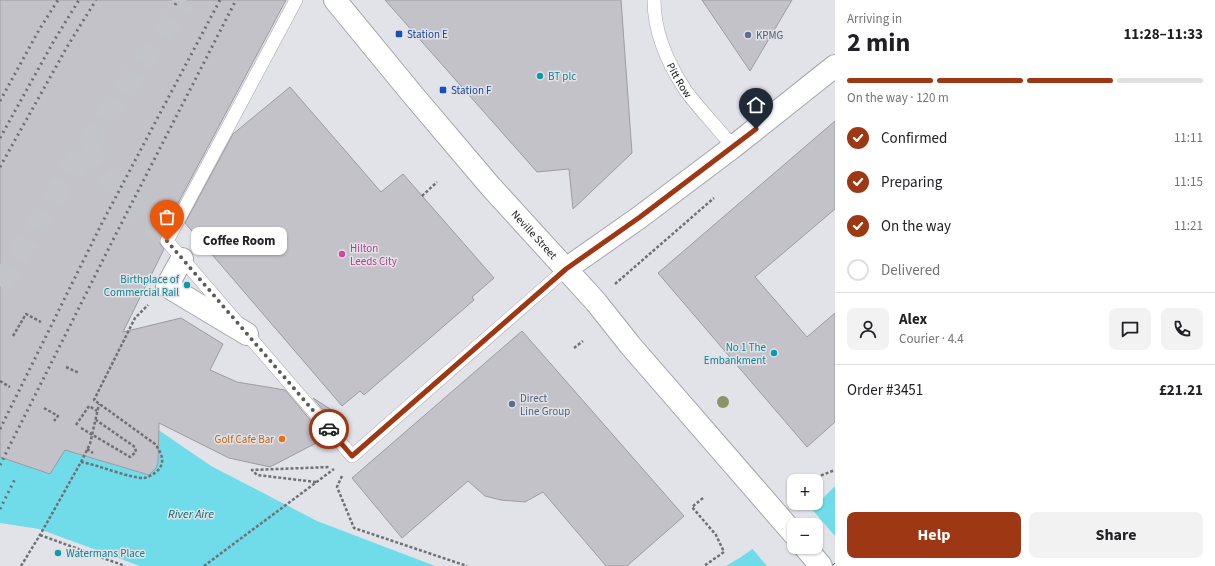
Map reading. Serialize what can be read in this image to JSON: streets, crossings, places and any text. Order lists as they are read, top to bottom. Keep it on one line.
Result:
{"streets":{"street":["Neville Street"],"lane":["Pitt Row"]},"water":["River Aire"],"places":{"transit":["Station E","Station F"],"other":["KPMG","BT plc","Coffee Room","Hilton Leeds City","Birthplace of Commercial Rail","No 1 The Embankment","Direct Line Group","Golf Cafe Bar","Watermans Place"]},"page":{"heading":["2 min","Arriving in","11:28–11:33"],"panel":["Alex","Courier · 4.4","Order #3451","£21.21"],"bar":"On the way · 120 m","list":[["Confirmed","11:11"],["Preparing","11:15"],["On the way","11:21"],"Delivered"],"bubble":"Coffee Room","map_buttons":["+","−"],"buttons":["Help","Share"]}}
